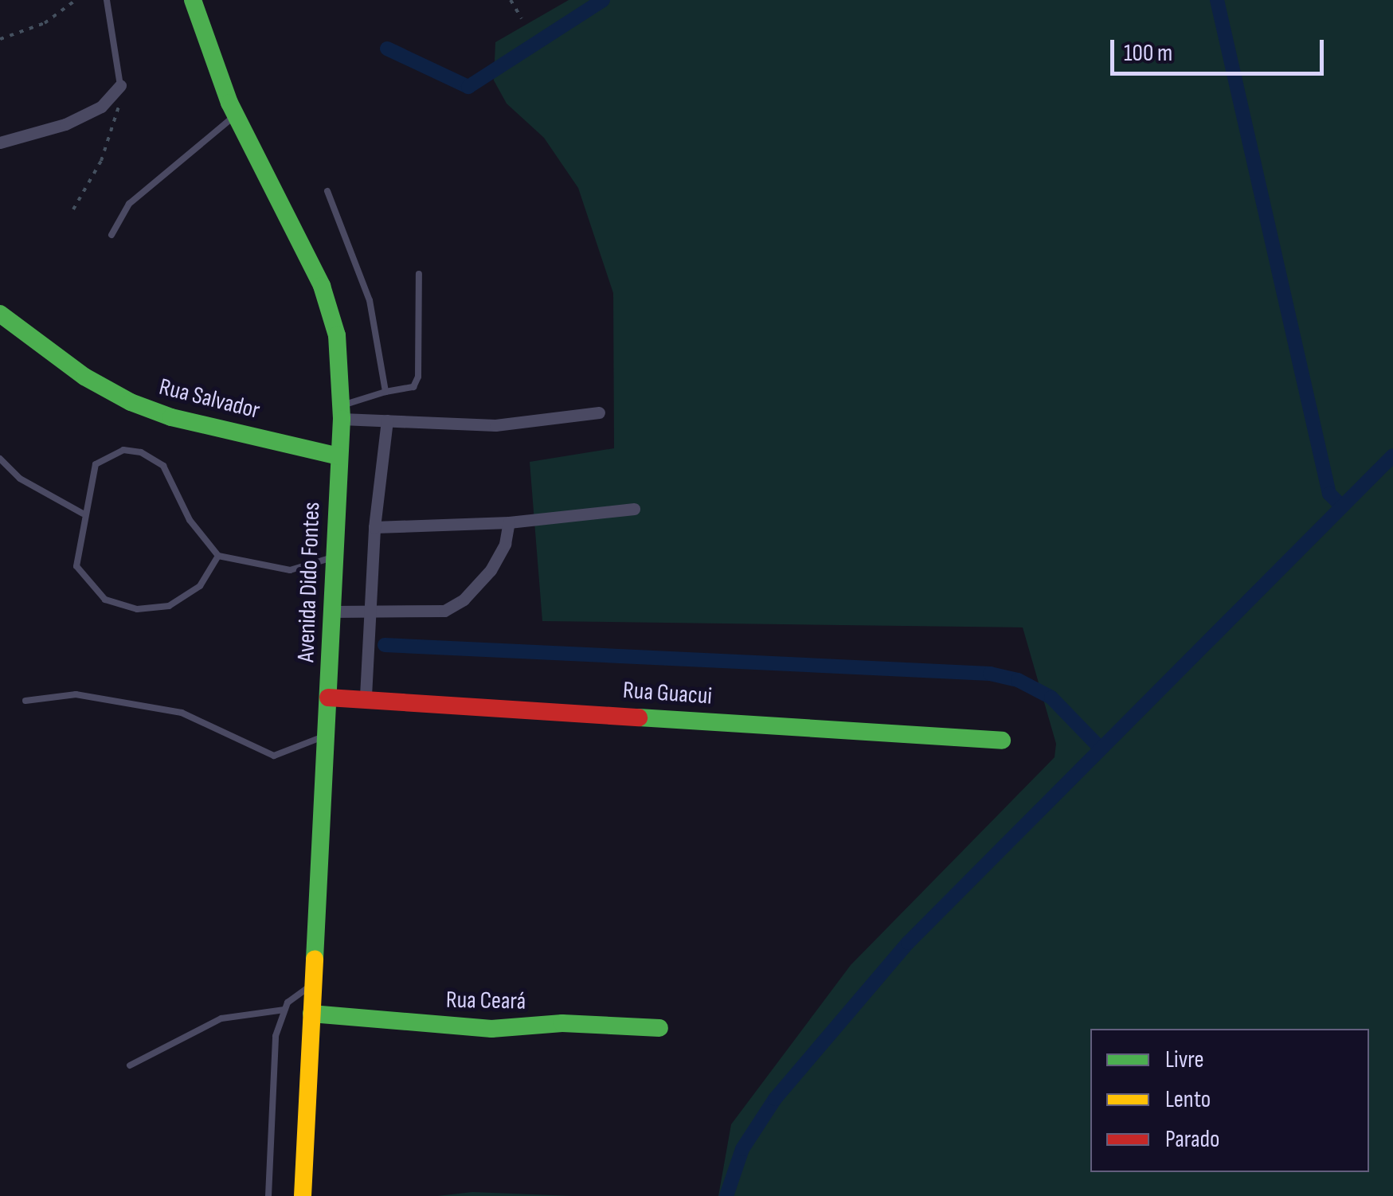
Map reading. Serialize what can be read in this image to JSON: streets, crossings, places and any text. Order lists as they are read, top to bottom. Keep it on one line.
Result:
{"streets":{"street":["Rua Salvador","Avenida Dido Fontes","Rua Guacui","Rua Ceará"]},"crossings":[["Rua Salvador","Avenida Dido Fontes"],["Avenida Dido Fontes","Rua Guacui"],["Avenida Dido Fontes","Rua Ceará"]],"legend":["Livre","Lento","Parado"],"scale_bar":"100 m"}
